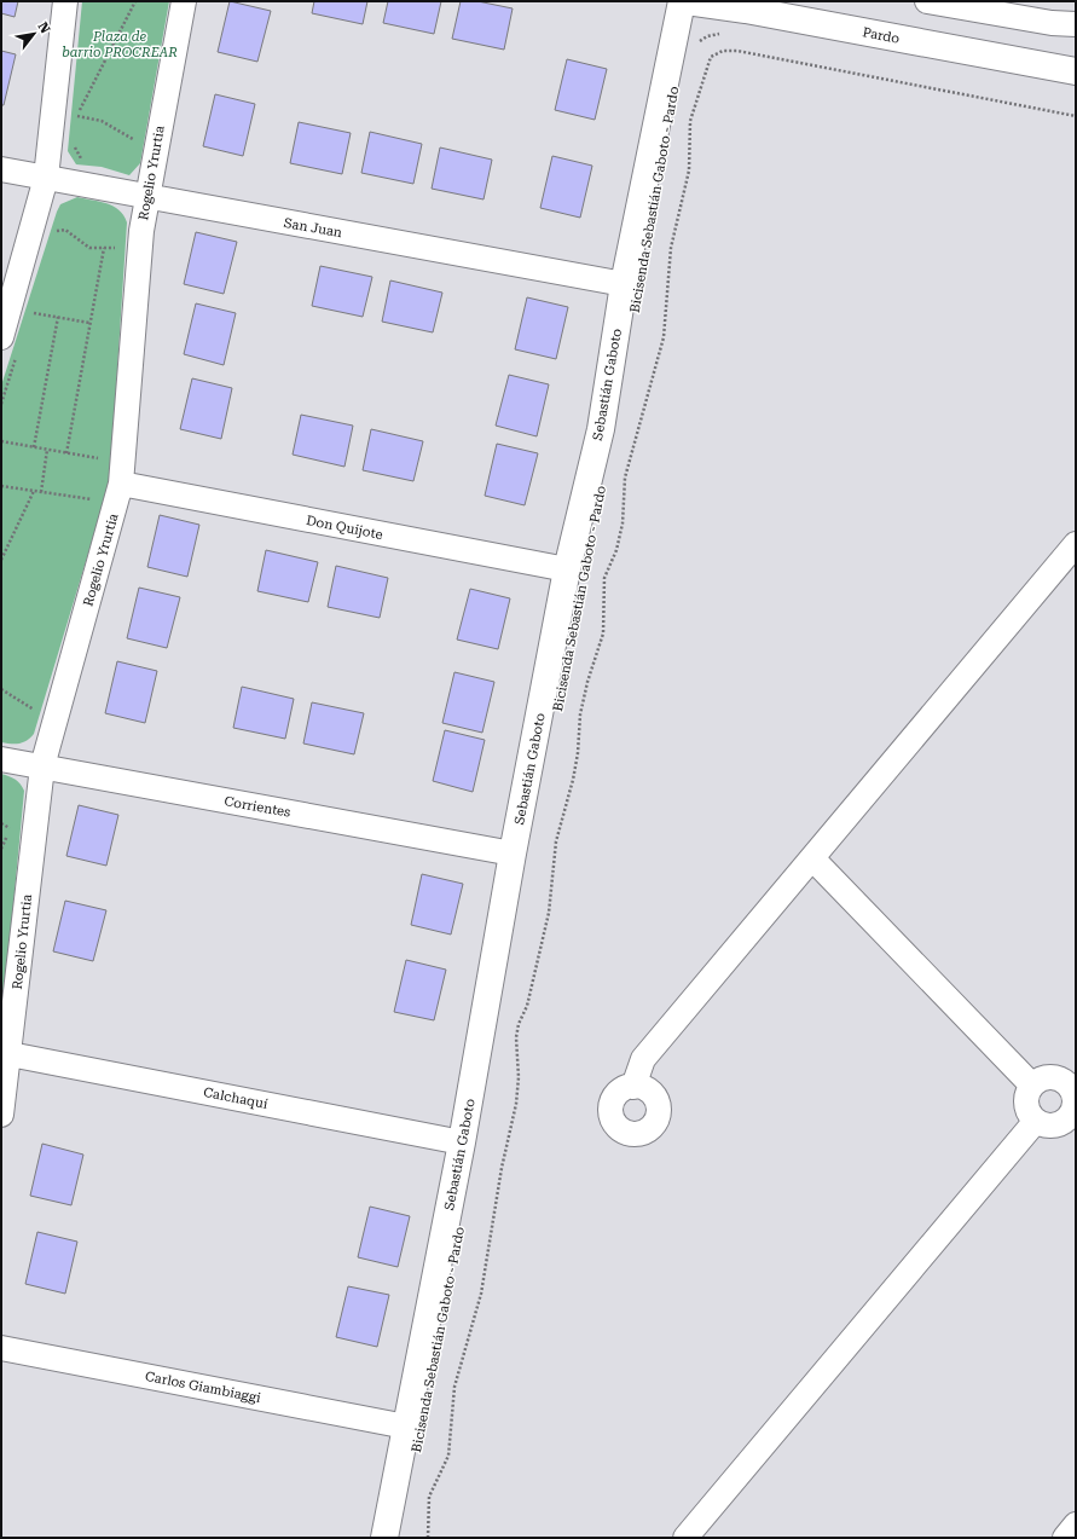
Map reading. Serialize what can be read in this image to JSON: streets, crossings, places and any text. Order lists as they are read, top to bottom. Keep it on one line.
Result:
{"streets":{"street":["Pardo","Rogelio Yrurtia","San Juan","Sebastián Gaboto","Don Quijote","Corrientes","Calchaquí","Carlos Giambiaggi"]},"crossings":[["Rogelio Yrurtia","San Juan"],["Rogelio Yrurtia","Don Quijote"],["Rogelio Yrurtia","Corrientes"],["Rogelio Yrurtia","Calchaquí"],["San Juan","Sebastián Gaboto"],["Sebastián Gaboto","Don Quijote"],["Sebastián Gaboto","Corrientes"],["Sebastián Gaboto","Calchaquí"],["Sebastián Gaboto","Carlos Giambiaggi"]],"parks":["Plaza de barrio PROCREAR"],"north":"top right"}
